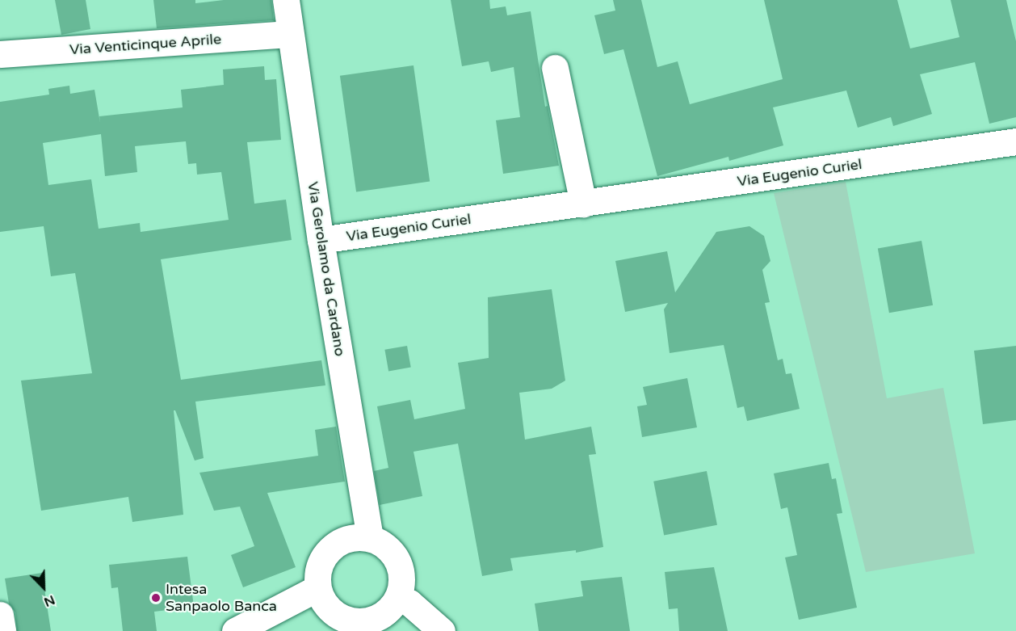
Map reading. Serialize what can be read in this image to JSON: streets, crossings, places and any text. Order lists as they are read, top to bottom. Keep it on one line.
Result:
{"streets":{"street":["Via Venticinque Aprile","Via Eugenio Curiel","Via Gerolamo da Cardano"]},"crossings":[["Via Venticinque Aprile","Via Gerolamo da Cardano"],["Via Eugenio Curiel","Via Gerolamo da Cardano"]],"places":["Intesa Sanpaolo Banca"],"north":"bottom right"}
